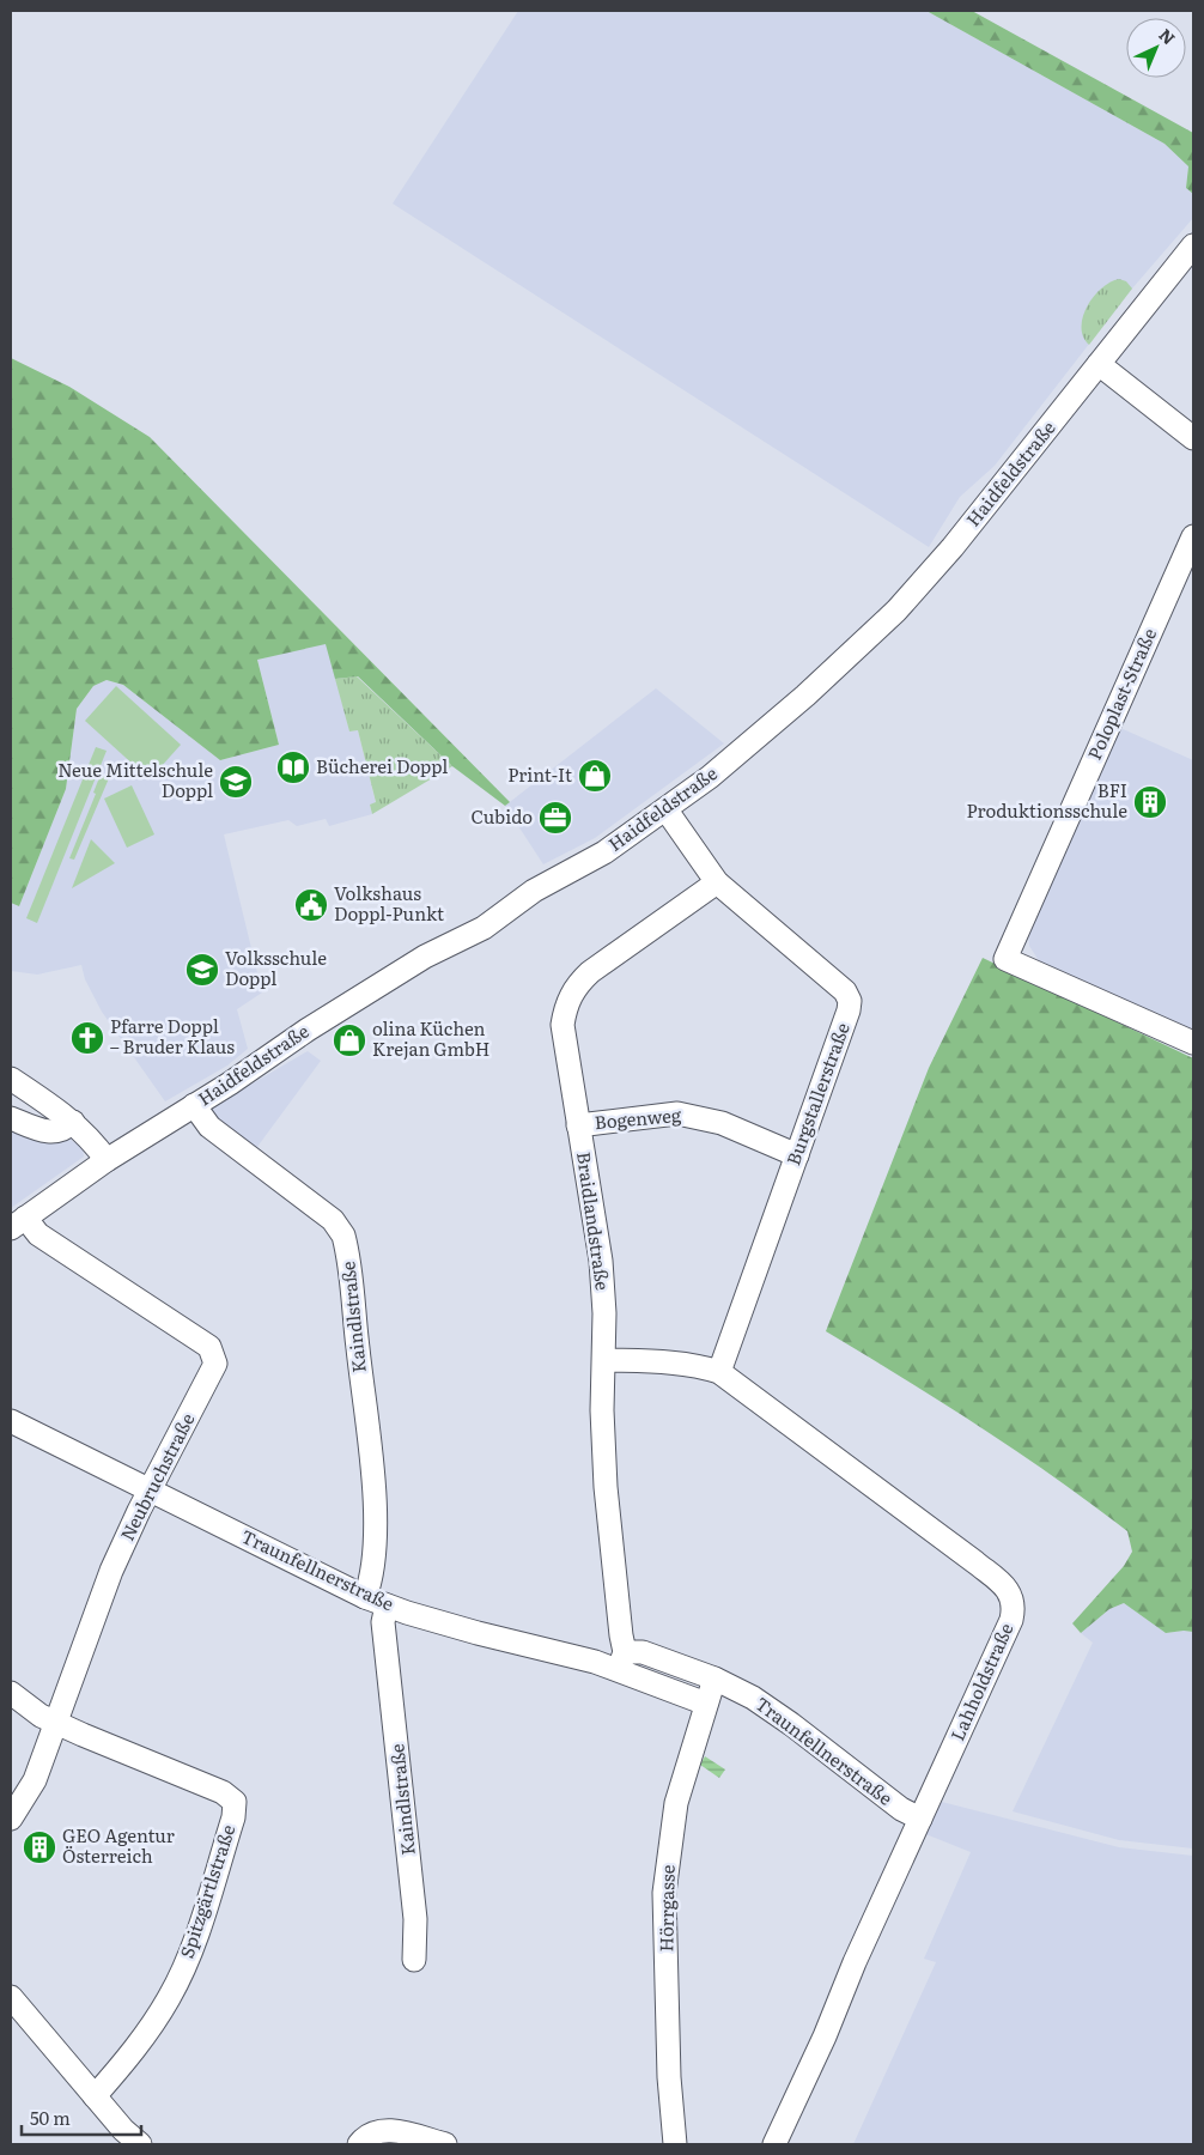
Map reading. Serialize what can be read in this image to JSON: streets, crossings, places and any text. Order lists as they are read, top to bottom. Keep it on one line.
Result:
{"streets":{"street":["Haidfeldstraße","Poloplast-Straße","Burgstallerstraße","Bogenweg","Braidlandstraße","Kaindlstraße","Neubruchstraße","Traunfellnerstraße","Lahholdstraße","Spitzgärtlstraße","Hörrgasse"]},"crossings":[["Haidfeldstraße","Burgstallerstraße"],["Haidfeldstraße","Kaindlstraße"],["Haidfeldstraße","Neubruchstraße"],["Burgstallerstraße","Bogenweg"],["Burgstallerstraße","Braidlandstraße"],["Burgstallerstraße","Lahholdstraße"],["Bogenweg","Braidlandstraße"],["Braidlandstraße","Traunfellnerstraße"],["Braidlandstraße","Lahholdstraße"],["Kaindlstraße","Traunfellnerstraße"],["Neubruchstraße","Traunfellnerstraße"],["Neubruchstraße","Spitzgärtlstraße"],["Traunfellnerstraße","Lahholdstraße"],["Traunfellnerstraße","Hörrgasse"]],"places":{"library":["Bücherei Doppl"],"shop":["Print-It","olina Küchen Krejan GmbH"],"school or university":["Neue Mittelschule Doppl","Volksschule Doppl"],"building":["BFI Produktionsschule","GEO Agentur Österreich"],"office":["Cubido"],"public building":["Volkshaus Doppl-Punkt"],"church":["Pfarre Doppl – Bruder Klaus"]},"scale_bar":"50 m","north":"top right"}
